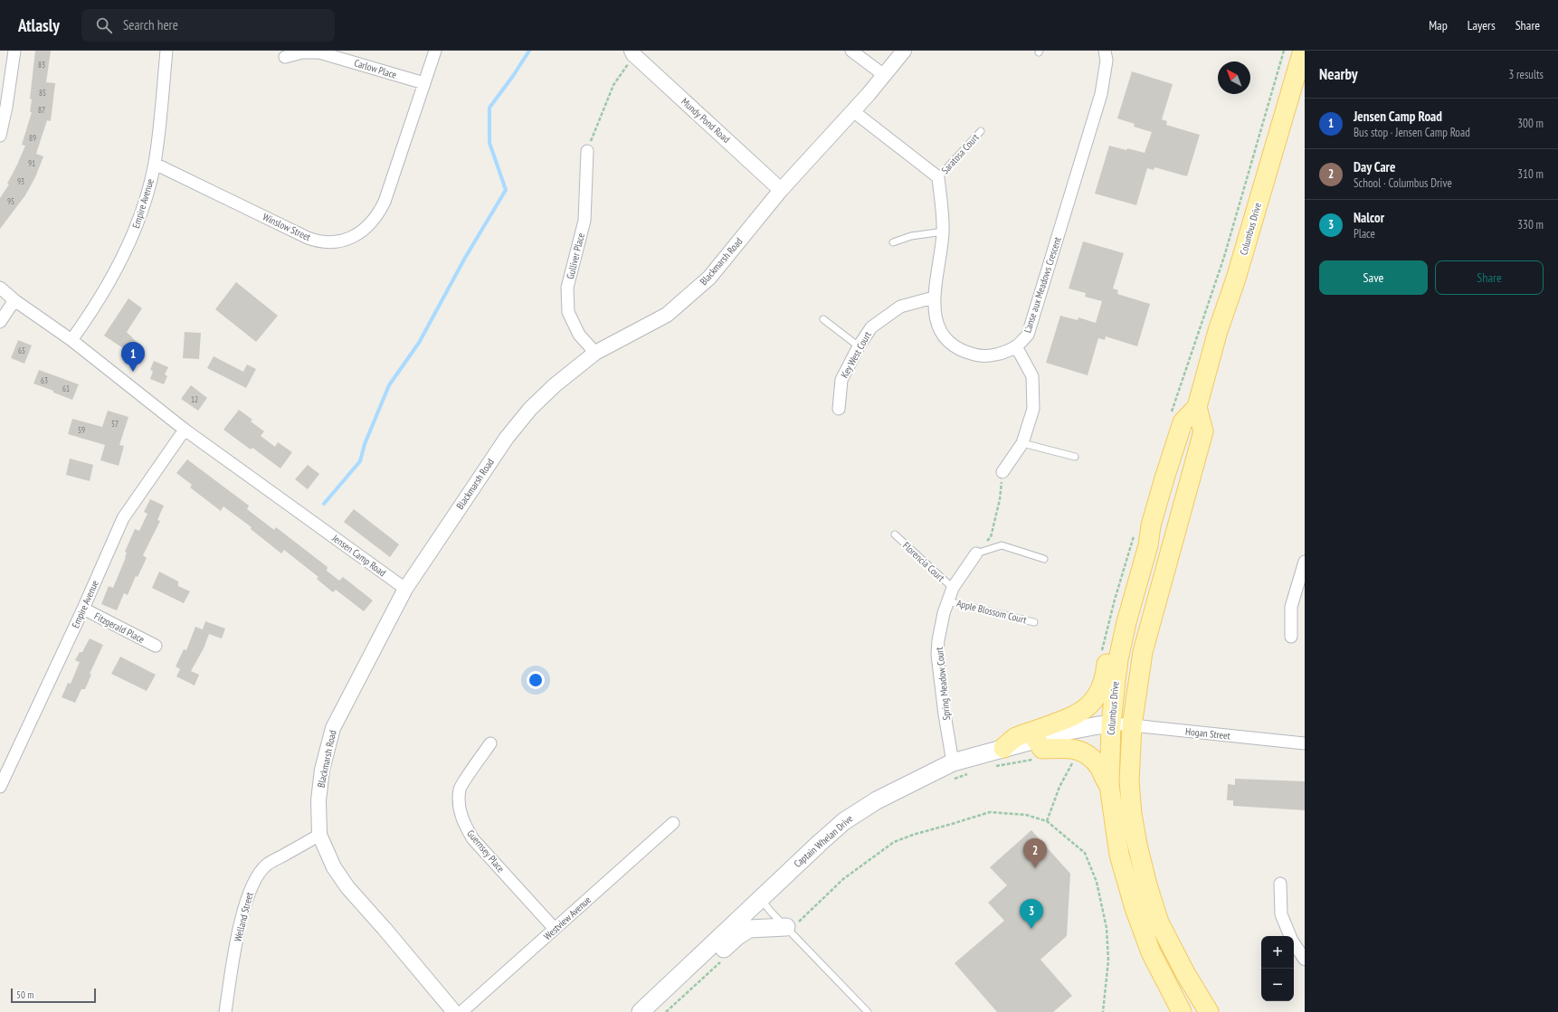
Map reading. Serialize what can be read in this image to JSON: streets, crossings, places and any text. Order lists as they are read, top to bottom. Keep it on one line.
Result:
{"streets":{"main road":["Columbus Drive","Captain Whelan Drive"],"street":["Carlow Place","Mundy Pond Road","Empire Avenue","Winslow Street","Gulliver Place","Blackmarsh Road","L'anse aux Meadows Crescent","Key West Court","Jensen Camp Road","Fitzgerald Place","Spring Meadow Court","Hogan Street","Guernsey Place","Welland Street","Westview Avenue"],"lane":["Saratosa Court","Florencia Court","Apple Blossom Court"]},"crossings":[["Carlow Place","Winslow Street"],["Mundy Pond Road","Blackmarsh Road"],["Saratosa Court","L'anse aux Meadows Crescent"],["Empire Avenue","Winslow Street"],["Empire Avenue","Jensen Camp Road"],["Empire Avenue","Fitzgerald Place"],["Columbus Drive","Hogan Street"],["Columbus Drive","Captain Whelan Drive"],["Gulliver Place","Blackmarsh Road"],["Blackmarsh Road","Jensen Camp Road"],["Blackmarsh Road","Welland Street"],["L'anse aux Meadows Crescent","Key West Court"],["Florencia Court","Spring Meadow Court"],["Apple Blossom Court","Spring Meadow Court"],["Spring Meadow Court","Captain Whelan Drive"],["Hogan Street","Captain Whelan Drive"],["Guernsey Place","Westview Avenue"]],"house_numbers":["83","85","87","89","91","93","95","65","63","61","12","57","59"],"scale_bar":"50 m","north":"top left","page":{"header":"Atlasly","search":"Search here","nav":["Map","Layers","Share"],"heading":["Nearby","3 results"],"list":[{"mark":"1","name":"Jensen Camp Road","note":"Bus stop · Jensen Camp Road","value":"300 m"},{"mark":"2","name":"Day Care","note":"School · Columbus Drive","value":"310 m"},{"mark":"3","name":"Nalcor","note":"Place","value":"330 m"}],"buttons":["Save","Share"],"pins":["1","2","3"],"map_buttons":["+","−"],"scale":"50 m"}}
